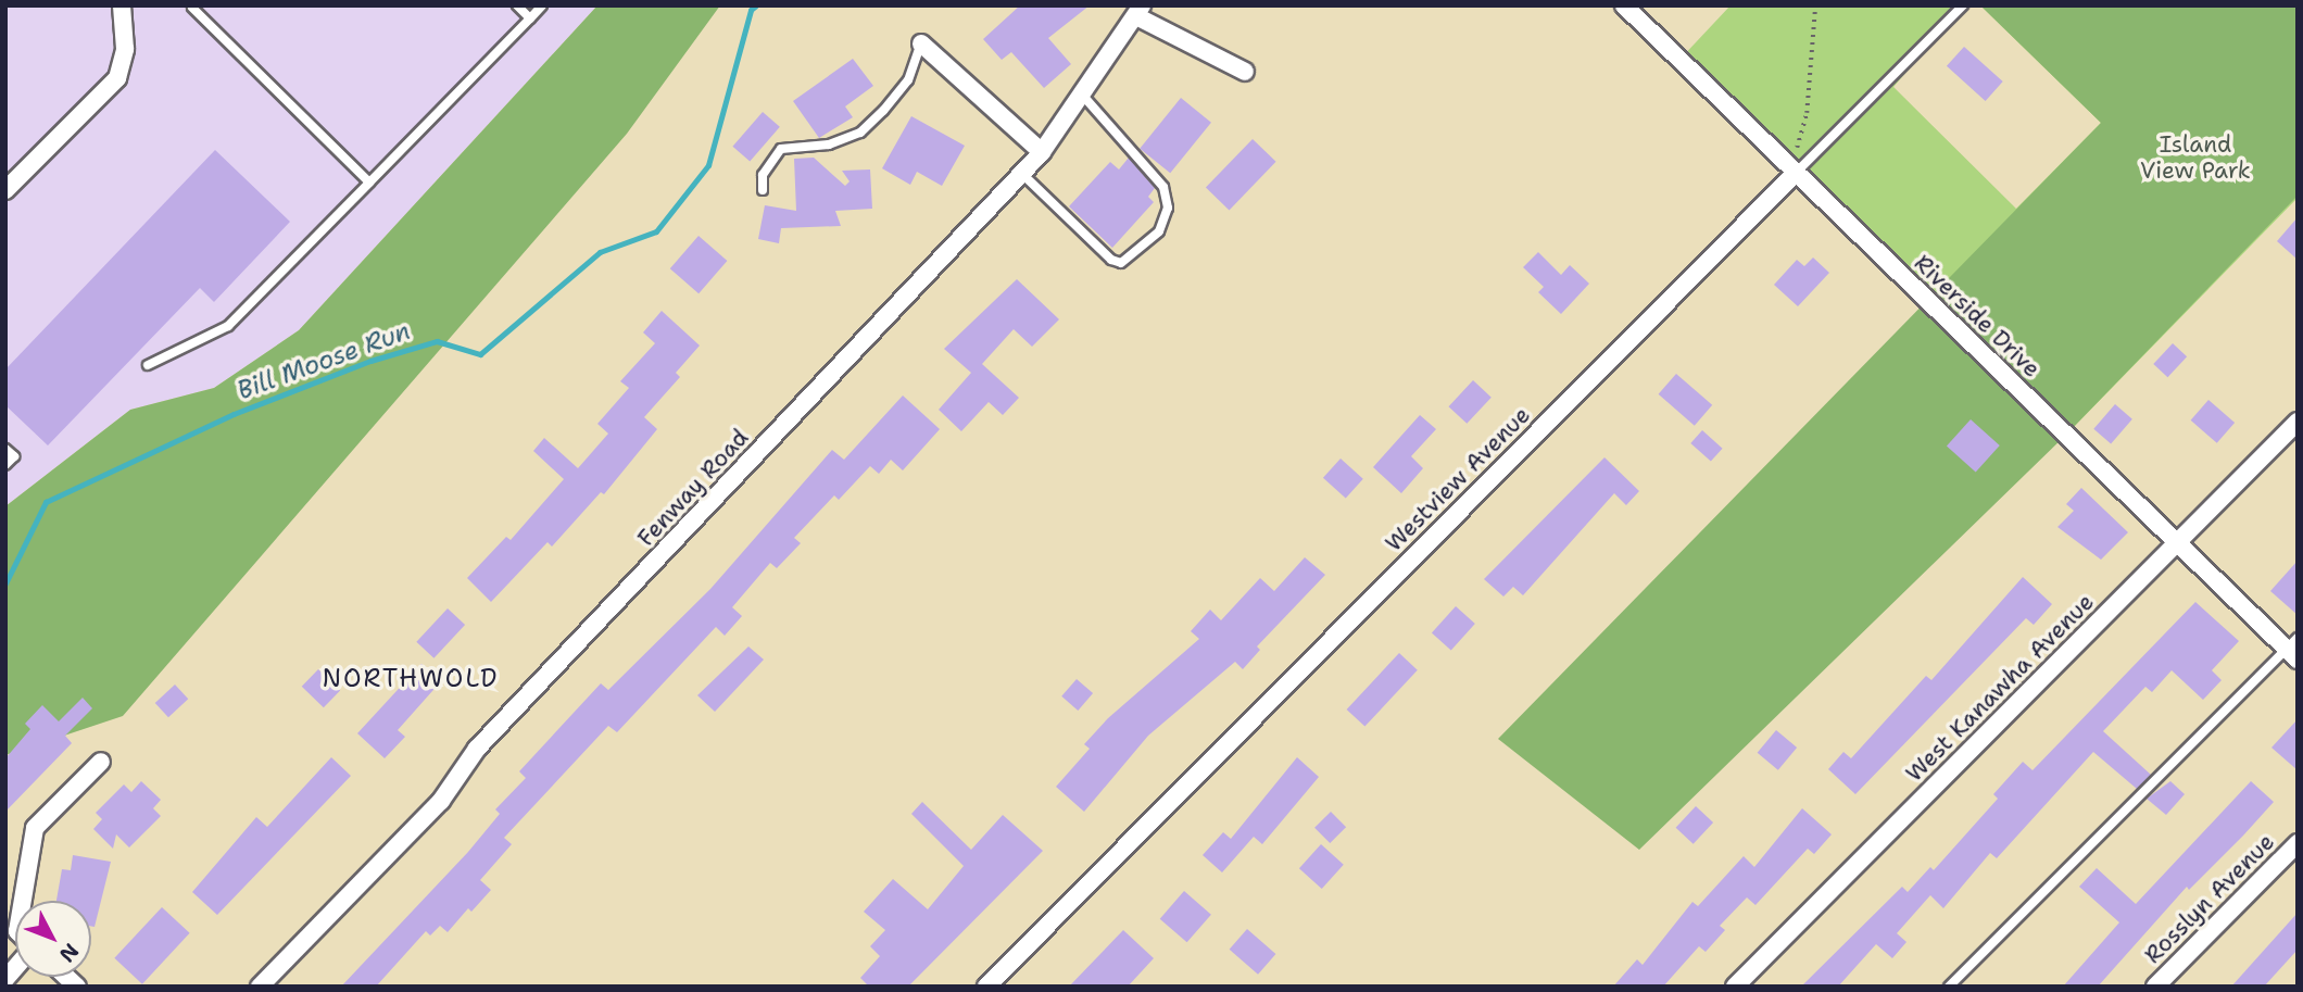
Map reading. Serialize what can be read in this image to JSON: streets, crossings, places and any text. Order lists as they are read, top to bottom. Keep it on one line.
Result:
{"streets":{"street":["Riverside Drive","Westview Avenue","Fenway Road","West Kanawha Avenue","Rosslyn Avenue"]},"crossings":[["Riverside Drive","Westview Avenue"],["Riverside Drive","West Kanawha Avenue"]],"districts":["NORTHWOLD"],"water":["Bill Moose Run"],"parks":["Island View Park"],"north":"bottom right"}
